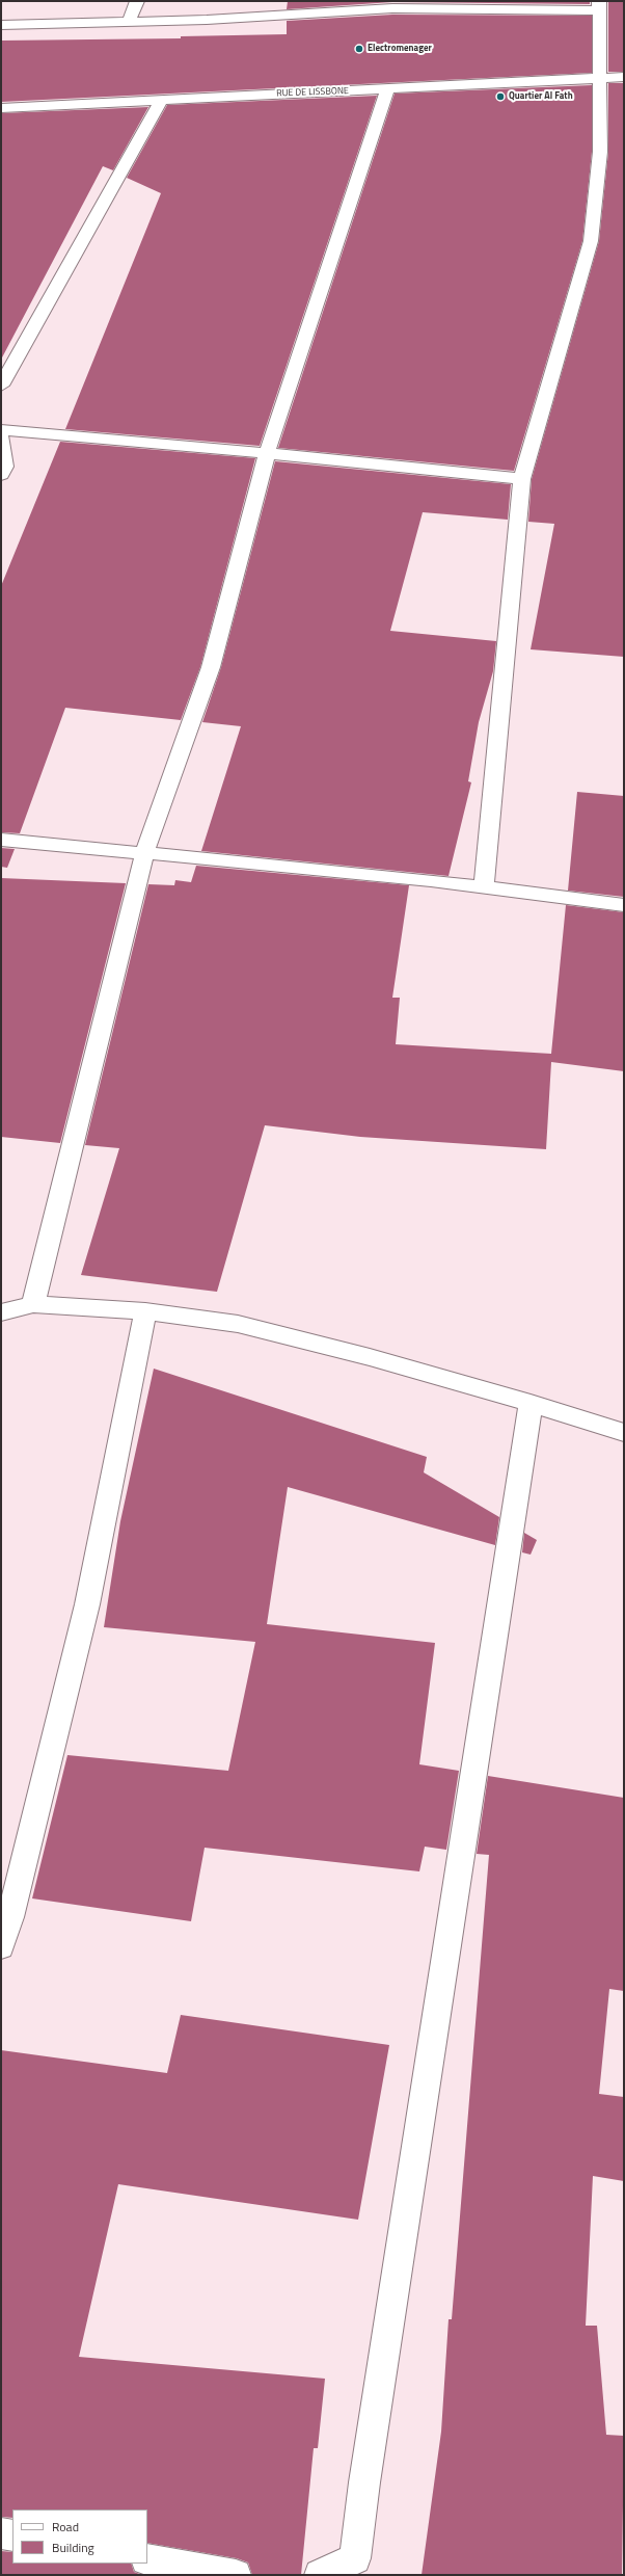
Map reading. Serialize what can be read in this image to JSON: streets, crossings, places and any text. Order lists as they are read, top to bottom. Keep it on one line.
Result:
{"streets":{"street":["RUE DE LISSBONE"]},"places":["Electromenager","Quartier Al Fath"],"legend":["Road","Building"]}
